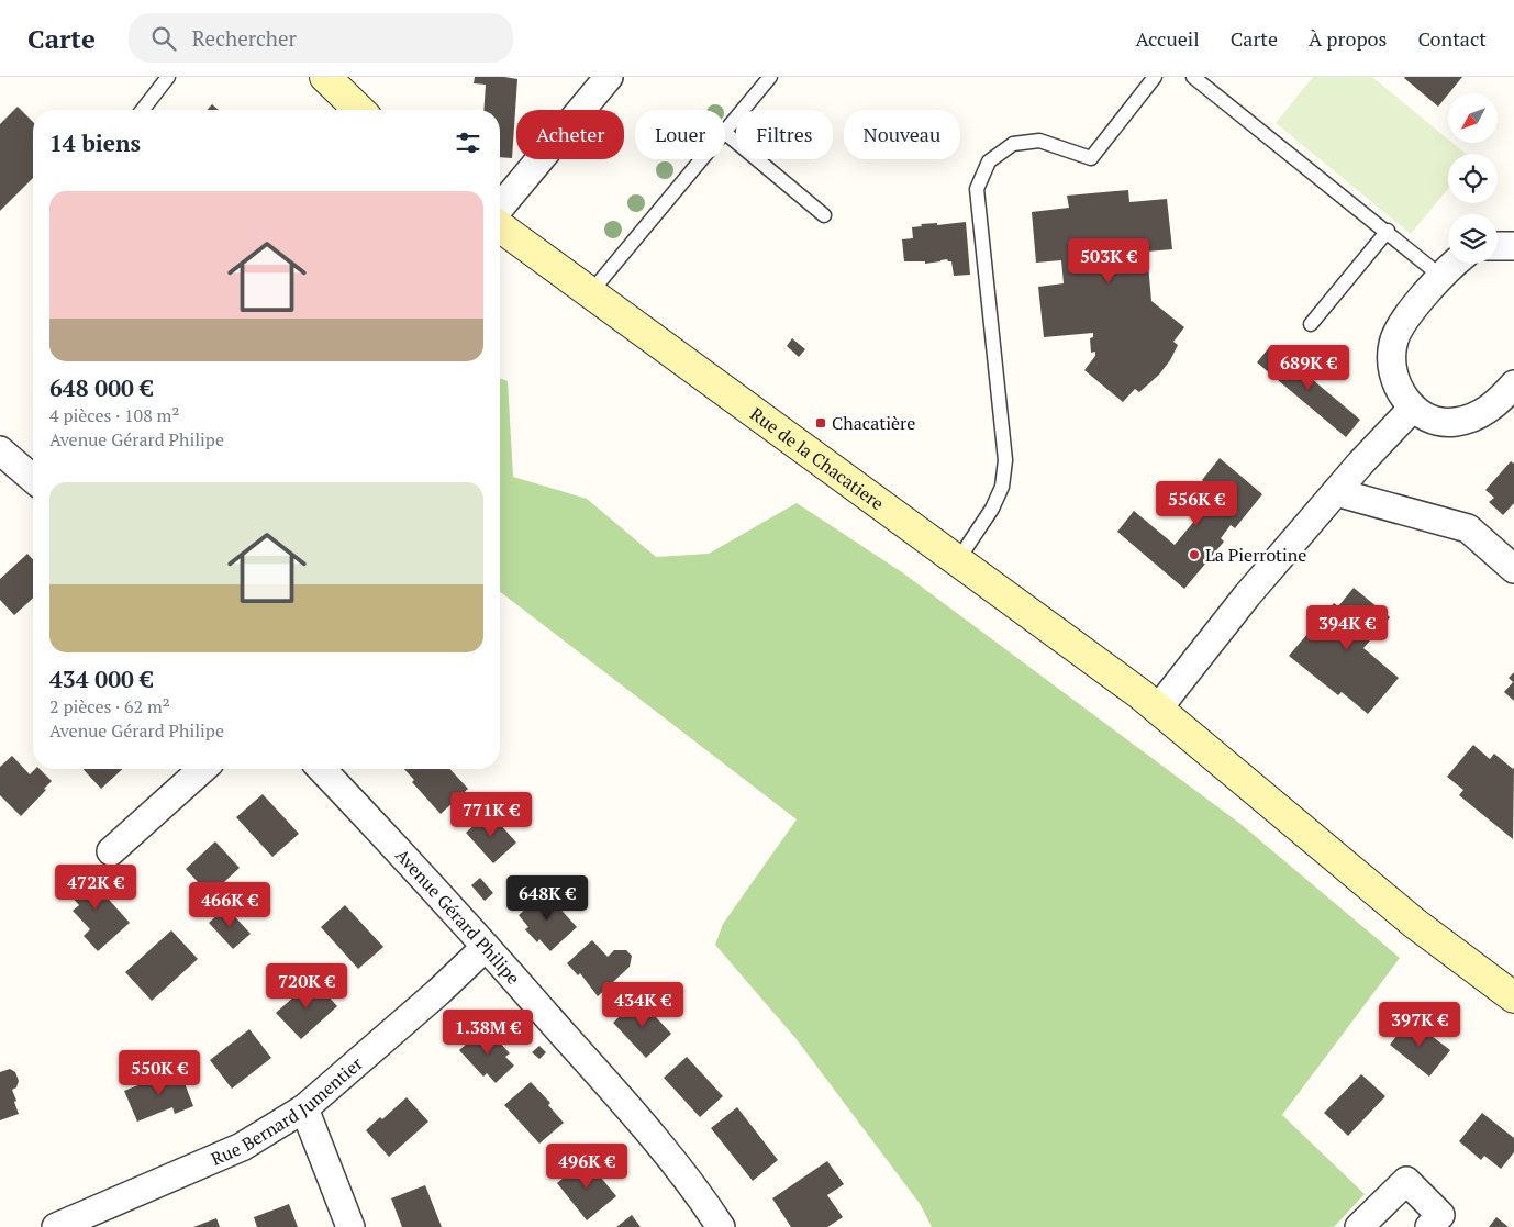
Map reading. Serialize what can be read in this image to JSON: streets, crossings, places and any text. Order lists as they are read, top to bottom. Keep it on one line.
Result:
{"streets":{"street":["Rue de la Chacatiere","Avenue Gérard Philipe","Rue Bernard Jumentier"]},"crossings":[["Avenue Gérard Philipe","Rue Bernard Jumentier"]],"places":{"transit":["Chacatière"],"other":["La Pierrotine"]},"north":"bottom left","page":{"header":"Carte","search":"Rechercher","nav":["Accueil","Carte","À propos","Contact"],"chip":["Acheter","Louer","Filtres","Nouveau"],"heading":"14 biens","list":[{"name":"648 000 €","note":"4 pièces · 108 m² · Avenue Gérard Philipe"},{"name":"434 000 €","note":"2 pièces · 62 m² · Avenue Gérard Philipe"}],"price":["503K €","689K €","556K €","394K €","771K €","472K €","648K €","466K €","720K €","434K €","397K €","1.38M €","550K €","496K €"]}}
